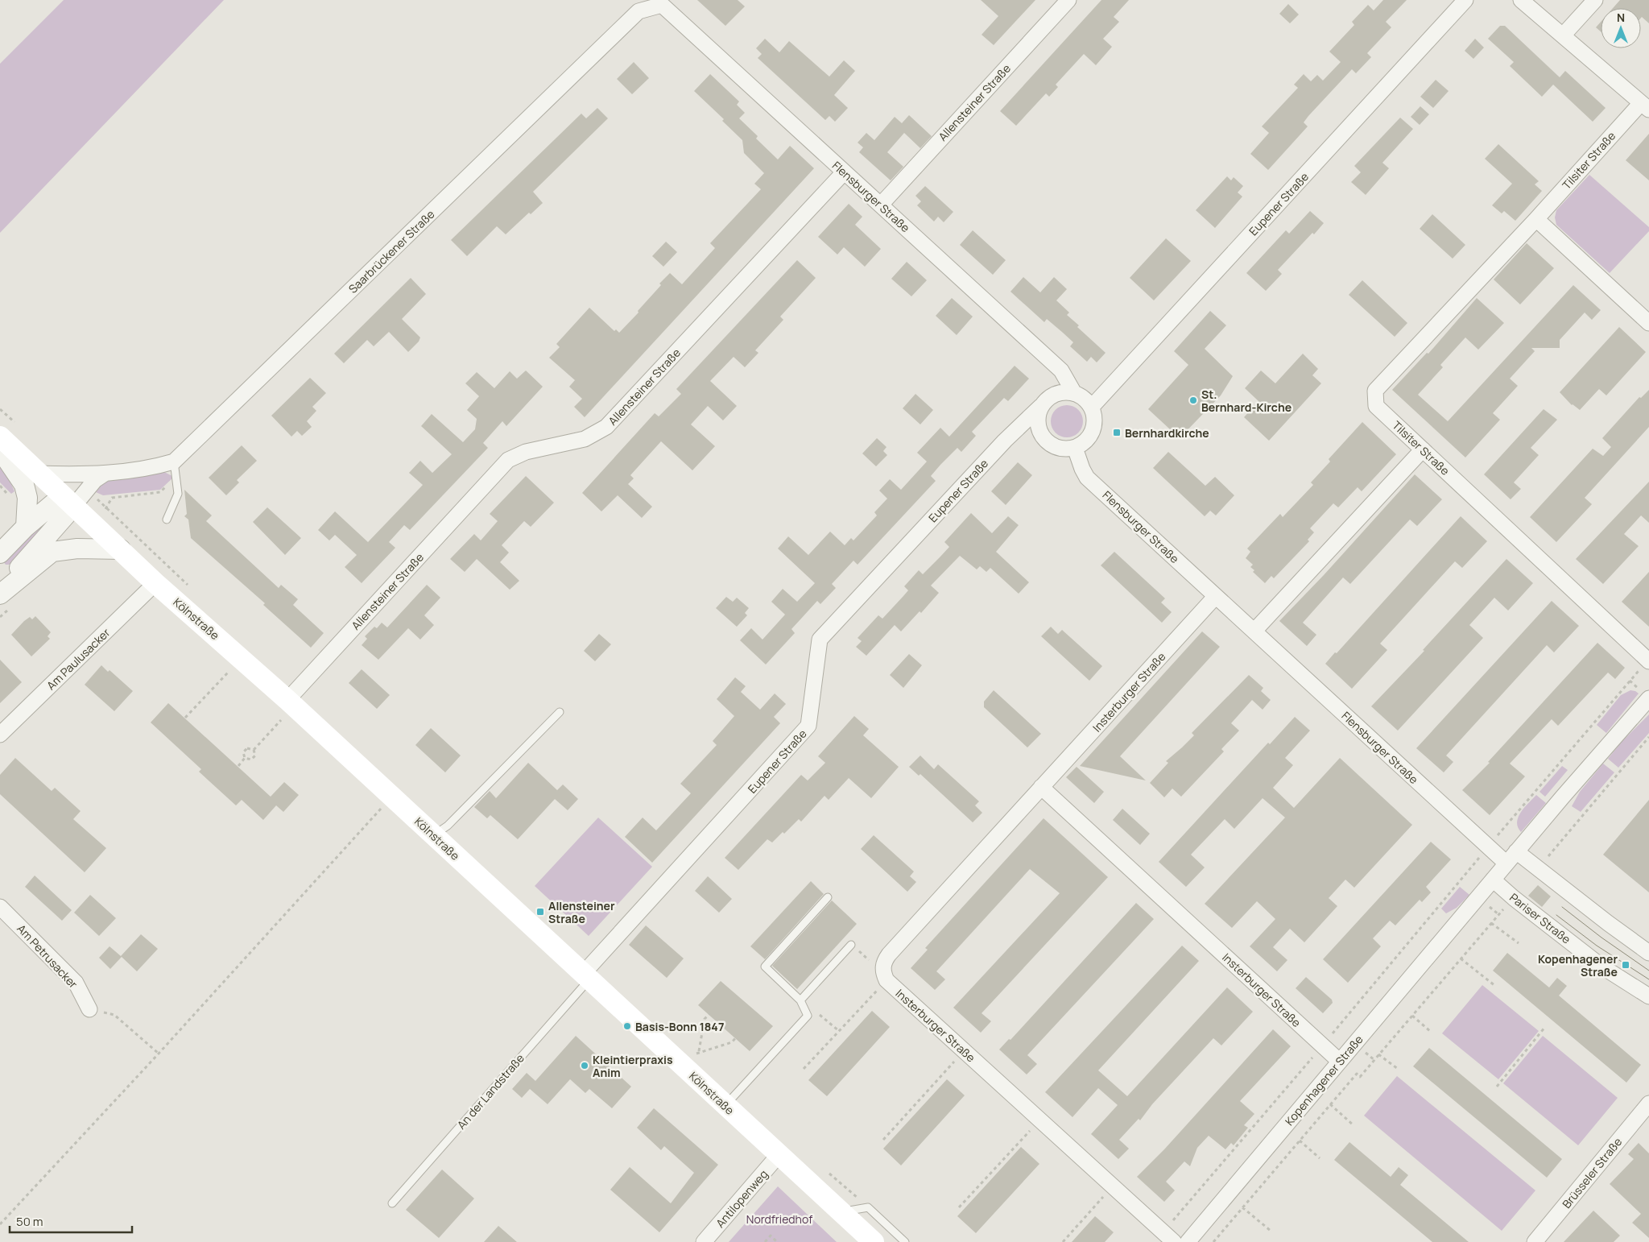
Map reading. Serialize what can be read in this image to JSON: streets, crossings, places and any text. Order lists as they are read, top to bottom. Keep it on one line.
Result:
{"streets":{"main road":["Kölnstraße"],"street":["Allensteiner Straße","Tilsiter Straße","Flensburger Straße","Eupener Straße","Saarbrückener Straße","Am Paulusacker","Insterburger Straße","Pariser Straße","Am Petrusacker","Kopenhagener Straße","Brüsseler Straße","Antilopenweg"],"lane":["An der Landstraße"]},"crossings":[["Allensteiner Straße","Flensburger Straße"],["Allensteiner Straße","Kölnstraße"],["Flensburger Straße","Eupener Straße"],["Flensburger Straße","Saarbrückener Straße"],["Flensburger Straße","Insterburger Straße"],["Flensburger Straße","Kopenhagener Straße"],["Eupener Straße","Kölnstraße"],["Eupener Straße","An der Landstraße"],["Kölnstraße","Am Paulusacker"],["Kölnstraße","An der Landstraße"],["Kölnstraße","Antilopenweg"],["Insterburger Straße","Kopenhagener Straße"],["Pariser Straße","Kopenhagener Straße"]],"parks":["Nordfriedhof"],"places":{"other":["St. Bernhard-Kirche","Basis-Bonn 1847","Kleintierpraxis Anim"],"transit":["Bernhardkirche","Allensteiner Straße","Kopenhagener Straße"]},"scale_bar":"50 m","north":"top"}
